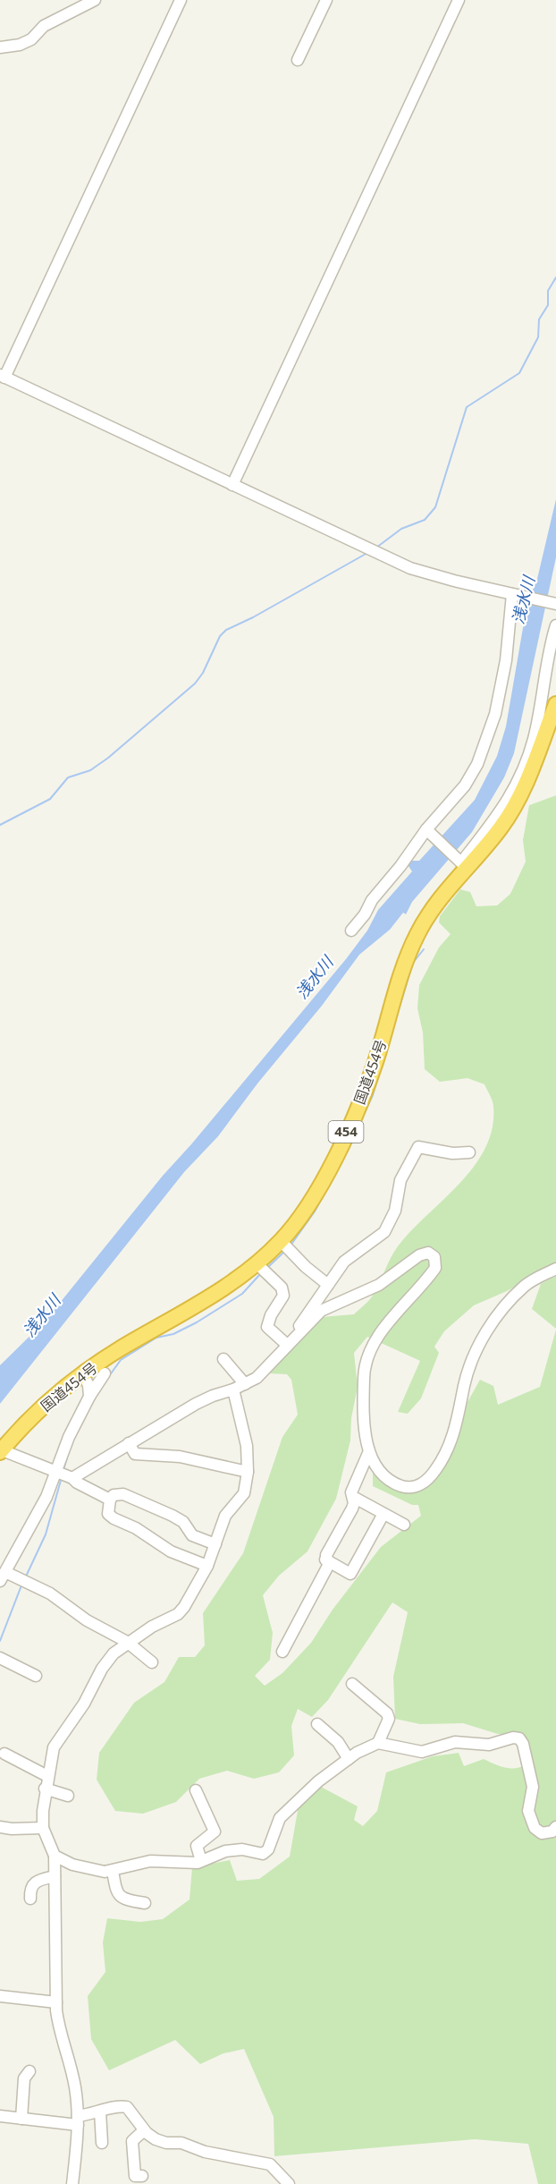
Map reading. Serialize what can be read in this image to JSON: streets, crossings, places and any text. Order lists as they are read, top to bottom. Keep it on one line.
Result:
{"streets":{"highway":["国道454号","454"]},"water":["浅水川"]}
